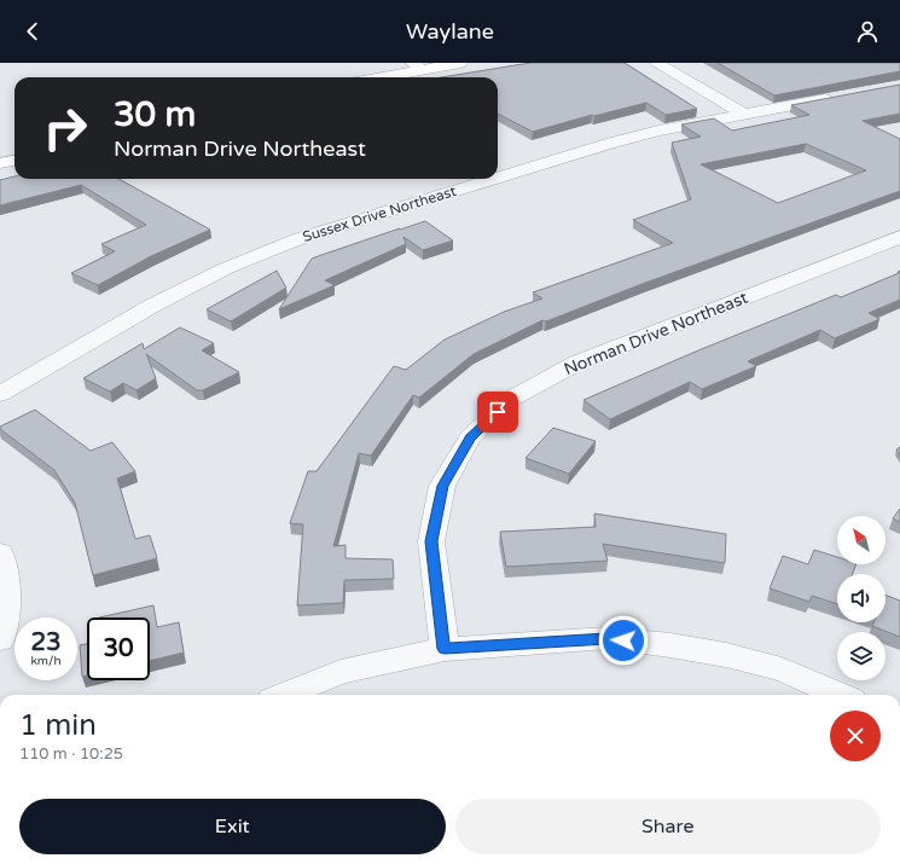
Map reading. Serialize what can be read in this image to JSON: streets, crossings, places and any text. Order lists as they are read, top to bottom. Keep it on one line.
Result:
{"streets":{"street":["Sussex Drive Northeast","Norman Drive Northeast"]},"north":"top left","page":{"header":"Waylane","turn":["30 m","Norman Drive Northeast"],"speed":"23 km/h","limit":"30","heading":["1 min","110 m · 10:25"],"buttons":["Exit","Share"]}}
